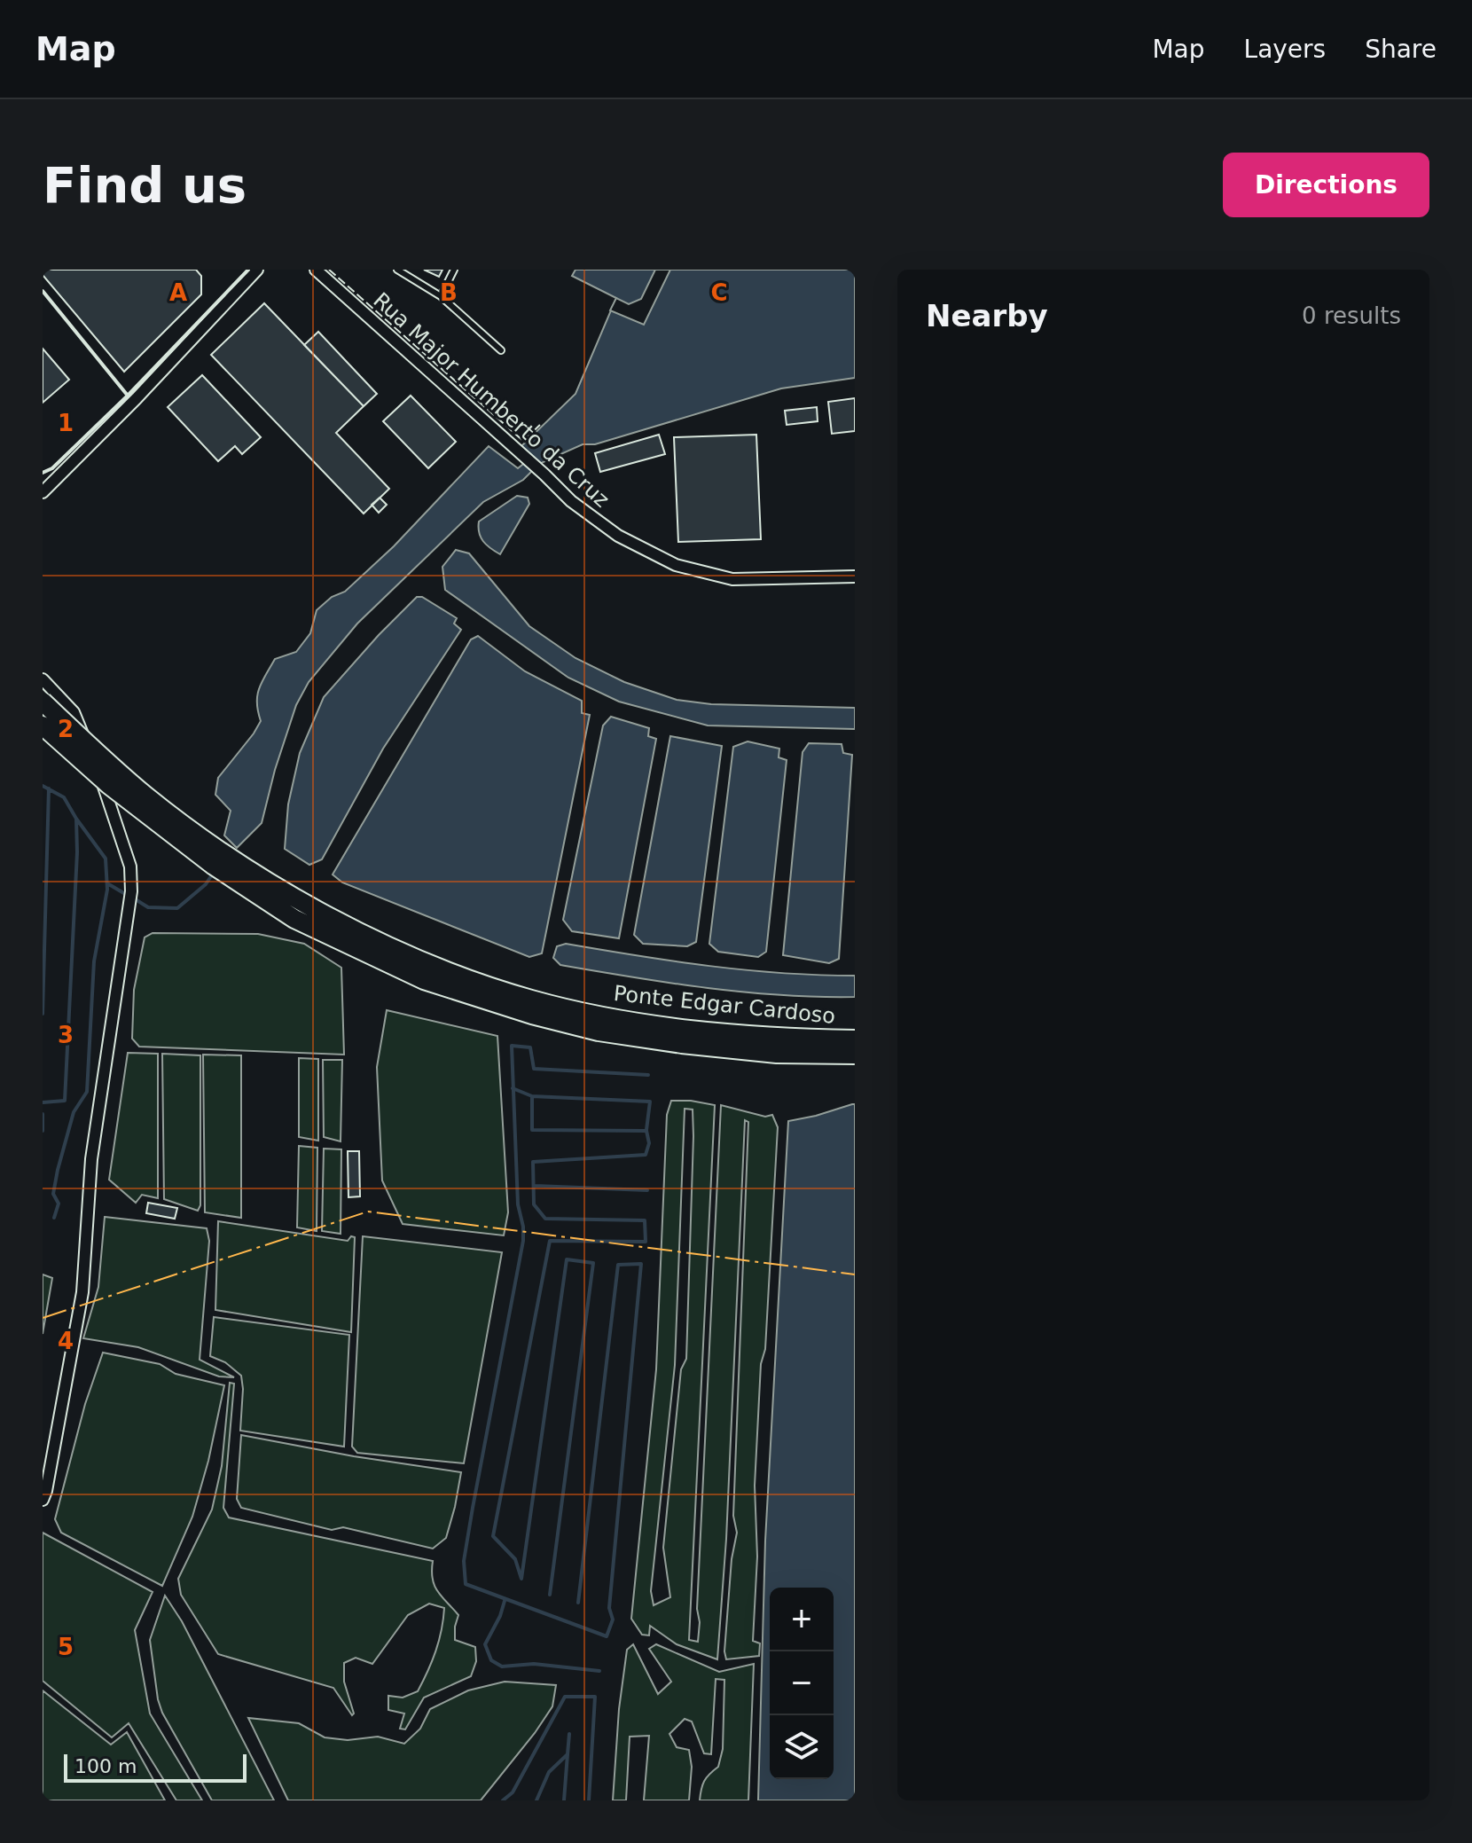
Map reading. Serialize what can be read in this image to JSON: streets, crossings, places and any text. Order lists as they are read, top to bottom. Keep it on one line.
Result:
{"streets":{"main road":["Ponte Edgar Cardoso"],"street":["Rua Major Humberto da Cruz"]},"scale_bar":"100 m","page":{"header":"Map","nav":["Map","Layers","Share"],"buttons":"Directions","title":"Find us","heading":["Nearby","0 results"],"map_buttons":["+","−"],"scale":"100 m"},"grid":{"columns":["A","B","C"],"rows":["1","2","3","4","5"]}}
